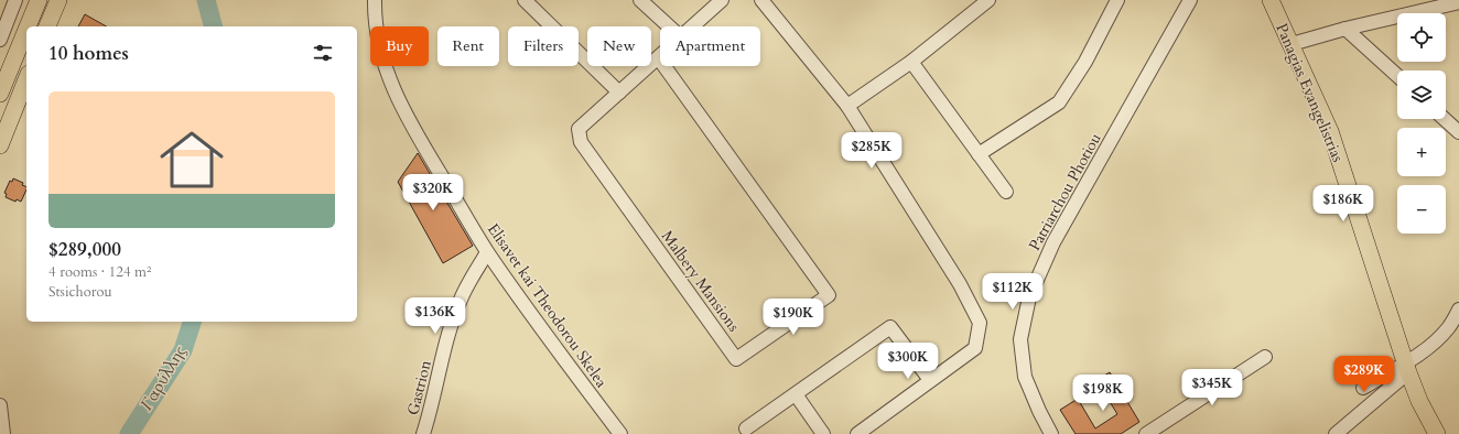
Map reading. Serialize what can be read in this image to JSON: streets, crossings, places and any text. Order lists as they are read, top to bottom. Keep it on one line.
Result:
{"streets":{"main road":["Panagias Evangelistrias"],"street":["Patriarchou Photiou","Malbery Mansions","Elisavet kai Theodorou Skelea","Gastrion"]},"crossings":[["Elisavet kai Theodorou Skelea","Gastrion"]],"water":["Γαρύλλης"],"page":{"map_buttons":["+","−"],"chip":["Buy","Rent","Filters","New","Apartment"],"heading":"10 homes","list":[{"name":"$289,000","note":"4 rooms · 124 m² · Stsichorou"}],"price":["$285K","$320K","$186K","$112K","$136K","$190K","$300K","$289K","$345K","$198K"]}}
